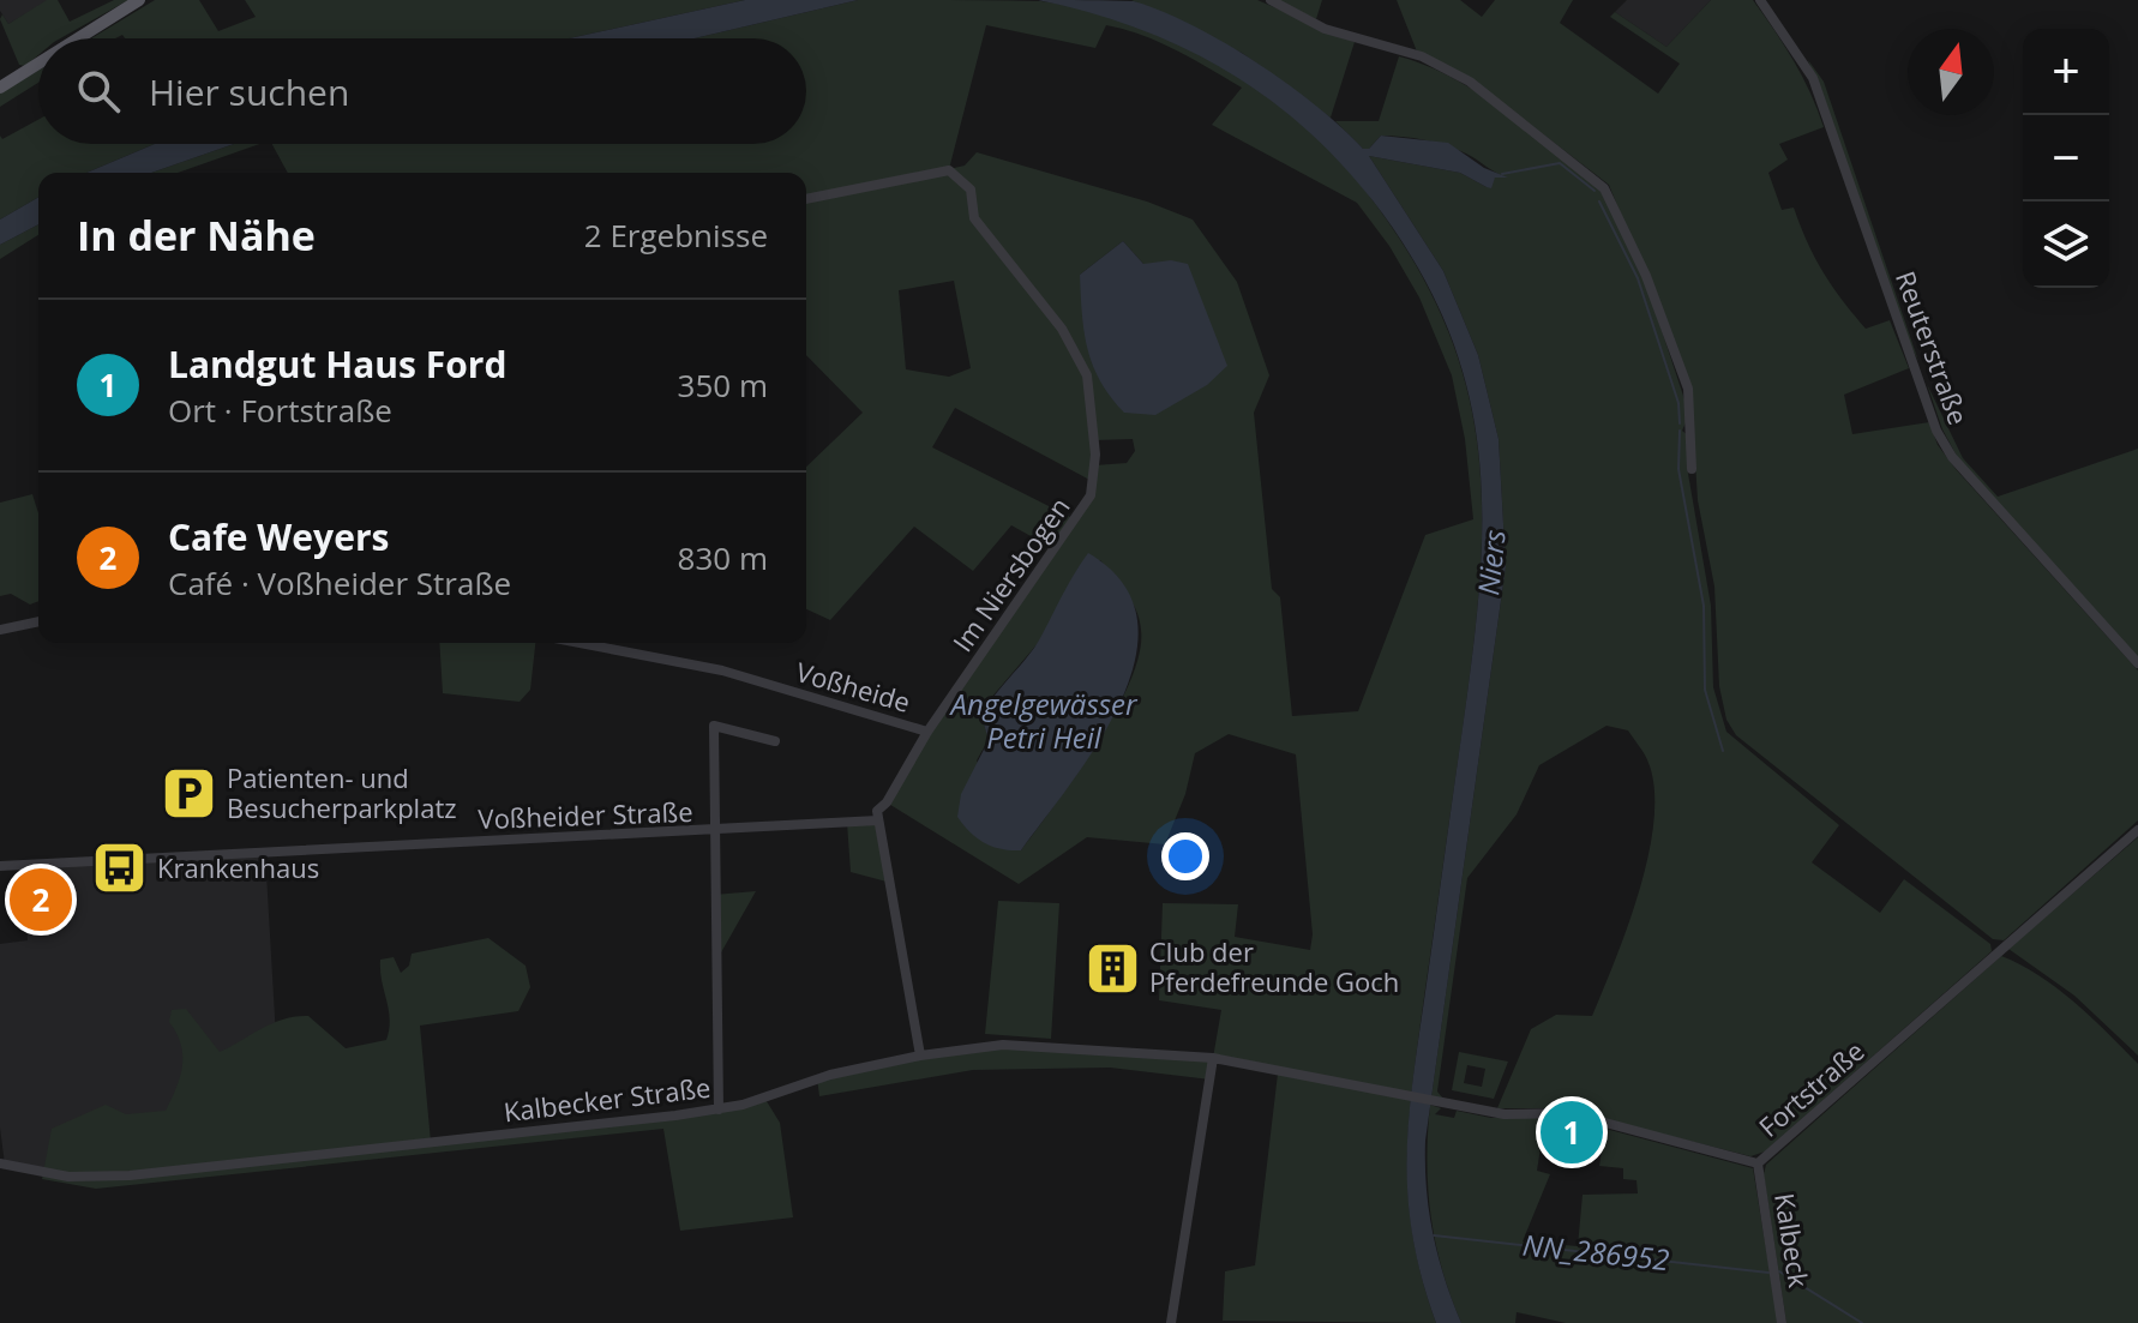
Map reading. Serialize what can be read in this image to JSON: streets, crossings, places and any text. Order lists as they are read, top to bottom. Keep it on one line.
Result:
{"streets":{"street":["Reuterstraße","Im Niersbogen","Voßheide","Voßheider Straße","Fortstraße","Kalbecker Straße","Kalbeck"]},"crossings":[["Im Niersbogen","Voßheide"],["Im Niersbogen","Voßheider Straße"],["Voßheider Straße","Kalbecker Straße"],["Fortstraße","Kalbecker Straße"],["Fortstraße","Kalbeck"]],"water":["Niers","Angelgewässer Petri Heil","NN_286952"],"places":{"parking":["Patienten- und Besucherparkplatz"],"bus stop":["Krankenhaus"],"building":["Club der Pferdefreunde Goch"]},"north":"top","page":{"map_buttons":["+","−"],"search":"Hier suchen","heading":["In der Nähe","2 Ergebnisse"],"list":[{"mark":"1","name":"Landgut Haus Ford","note":"Ort · Fortstraße","value":"350 m"},{"mark":"2","name":"Cafe Weyers","note":"Café · Voßheider Straße","value":"830 m"}],"pins":["2","1"]}}
